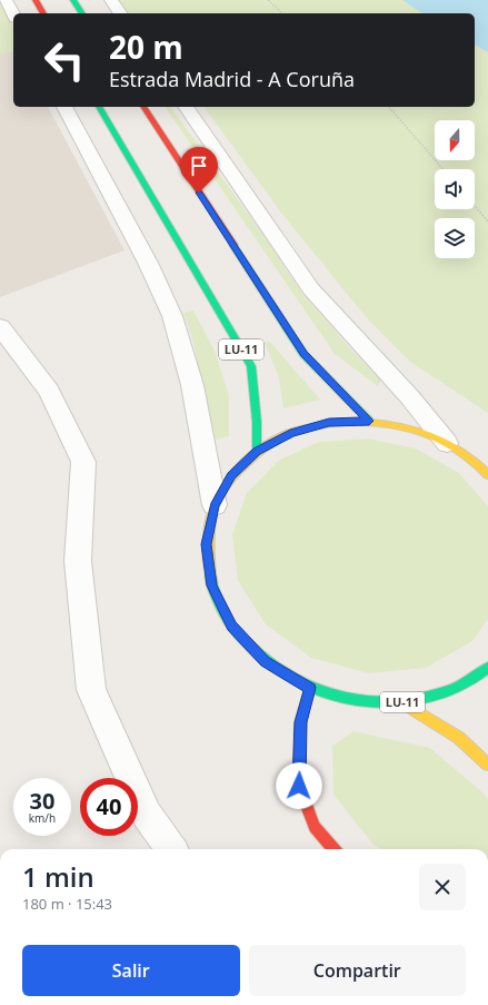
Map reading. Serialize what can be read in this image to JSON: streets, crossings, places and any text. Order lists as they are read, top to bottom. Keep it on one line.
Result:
{"streets":{"main road":["LU-11"]},"north":"bottom","page":{"turn":["20 m","Estrada Madrid - A Coruña"],"speed":"30 km/h","limit":"40","heading":["1 min","180 m · 15:43"],"buttons":["Salir","Compartir"]}}
